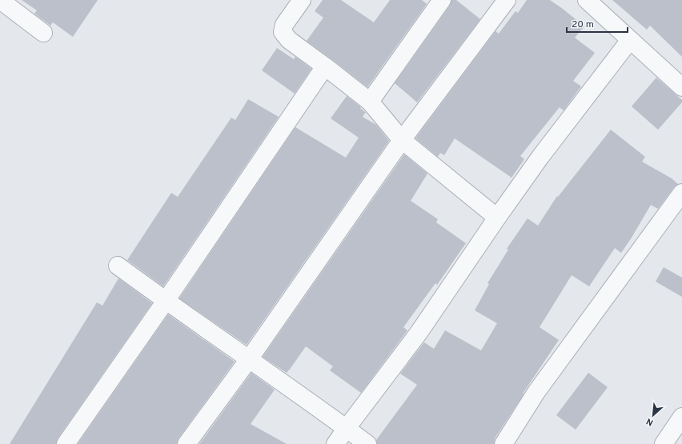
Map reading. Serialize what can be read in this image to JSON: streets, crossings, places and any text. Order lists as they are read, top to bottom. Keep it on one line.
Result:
{"scale_bar":"20 m","north":"bottom left"}
